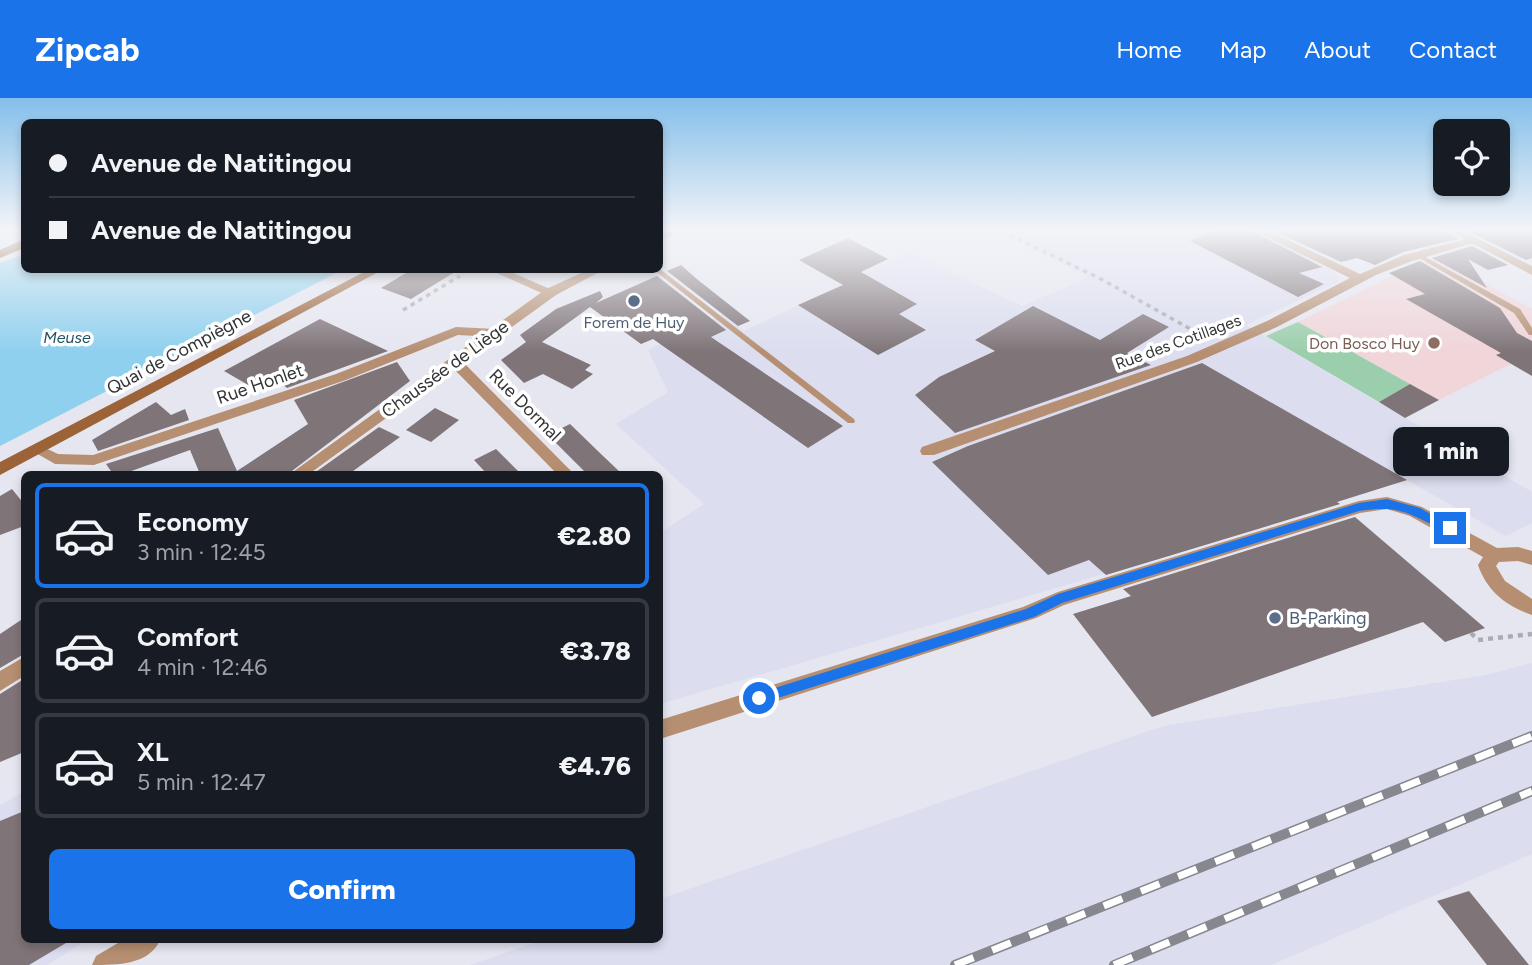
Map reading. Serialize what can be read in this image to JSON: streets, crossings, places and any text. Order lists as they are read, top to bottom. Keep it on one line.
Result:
{"streets":{"main road":["Quai de Compiègne"],"street":["Rue des Cotillages","Chaussée de Liège","Rue Honlet","Rue Dormal"]},"crossings":[["Quai de Compiègne","Rue Honlet"],["Chaussée de Liège","Rue Honlet"],["Chaussée de Liège","Rue Dormal"]],"water":["Meuse"],"places":["Forem de Huy","Don Bosco Huy","B-Parking"],"page":{"header":"Zipcab","nav":["Home","Map","About","Contact"],"banner":["Avenue de Natitingou","Avenue de Natitingou"],"bubble":"1 min","list":[{"name":"Economy","note":"3 min · 12:45","value":"€2.80"},{"name":"Comfort","note":"4 min · 12:46","value":"€3.78"},{"name":"XL","note":"5 min · 12:47","value":"€4.76"}],"buttons":"Confirm"}}
